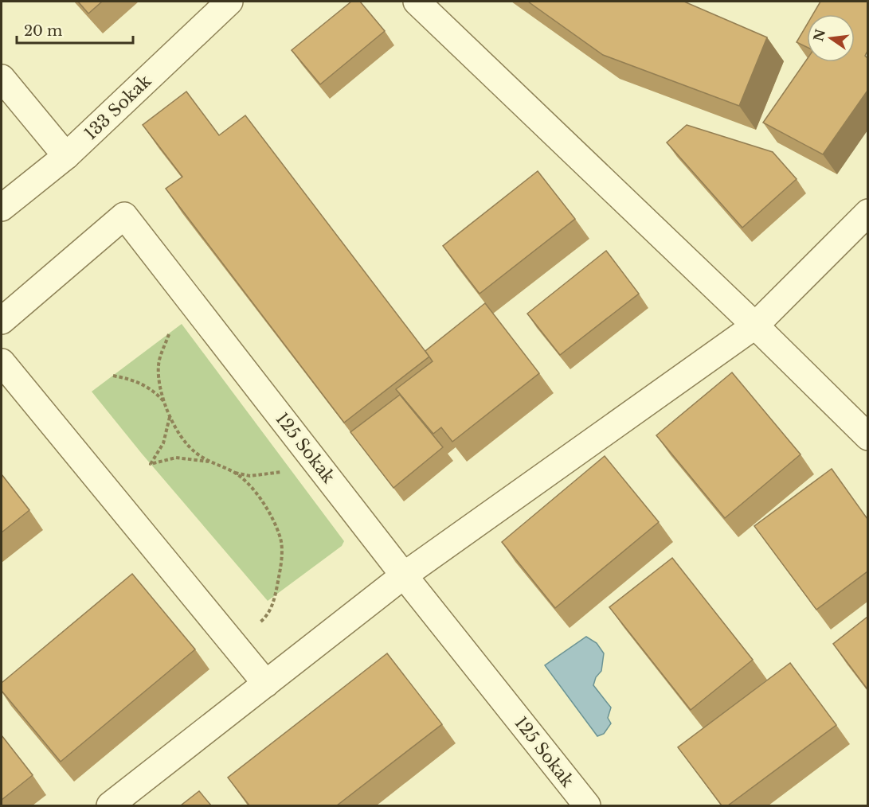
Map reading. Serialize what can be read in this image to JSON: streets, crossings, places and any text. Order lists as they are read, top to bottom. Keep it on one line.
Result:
{"streets":{"street":["133 Sokak","125 Sokak"]},"scale_bar":"20 m","north":"left"}
